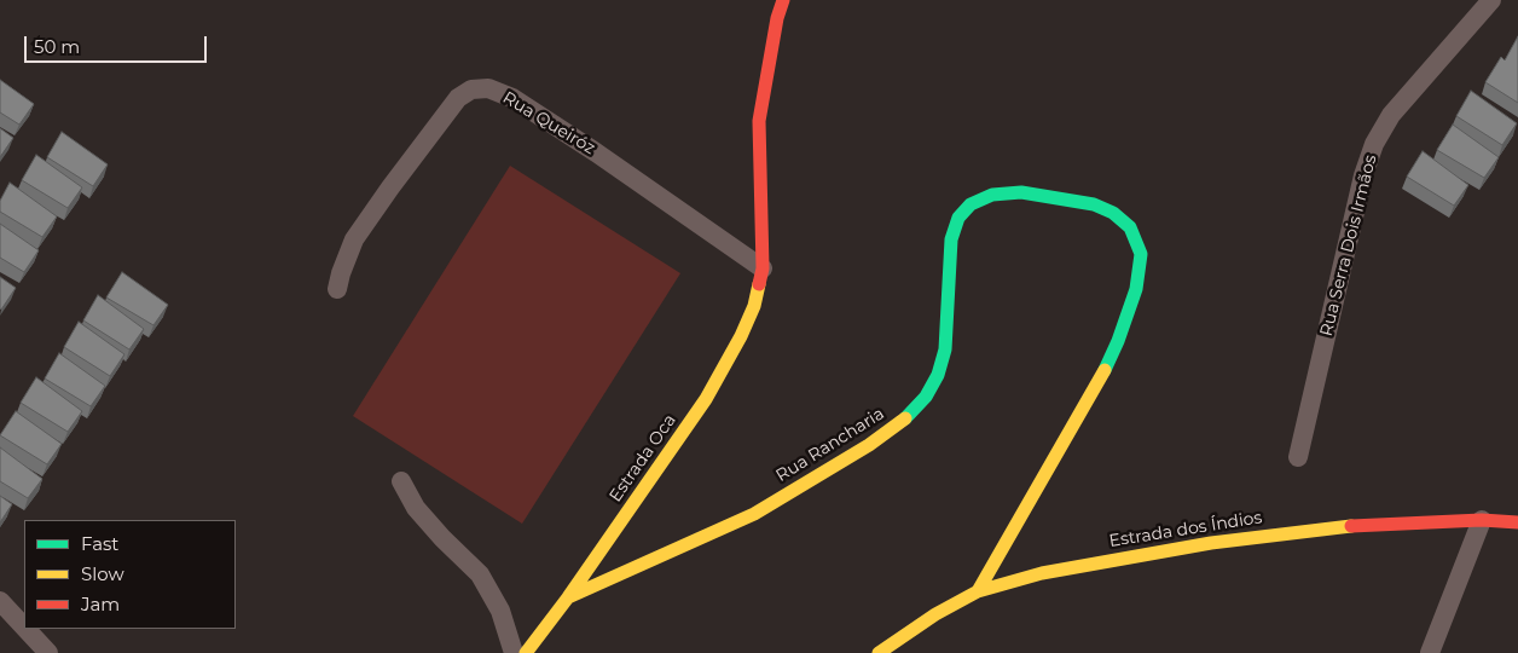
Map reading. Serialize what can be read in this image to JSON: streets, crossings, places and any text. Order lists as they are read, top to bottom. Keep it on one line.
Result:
{"streets":{"street":["Rua Queiróz","Rua Serra Dois Irmãos","Rua Rancharia","Estrada Oca","Estrada dos Índios"]},"crossings":[["Rua Queiróz","Estrada Oca"],["Rua Rancharia","Estrada Oca"],["Rua Rancharia","Estrada dos Índios"]],"legend":["Fast","Slow","Jam"],"scale_bar":"50 m"}
